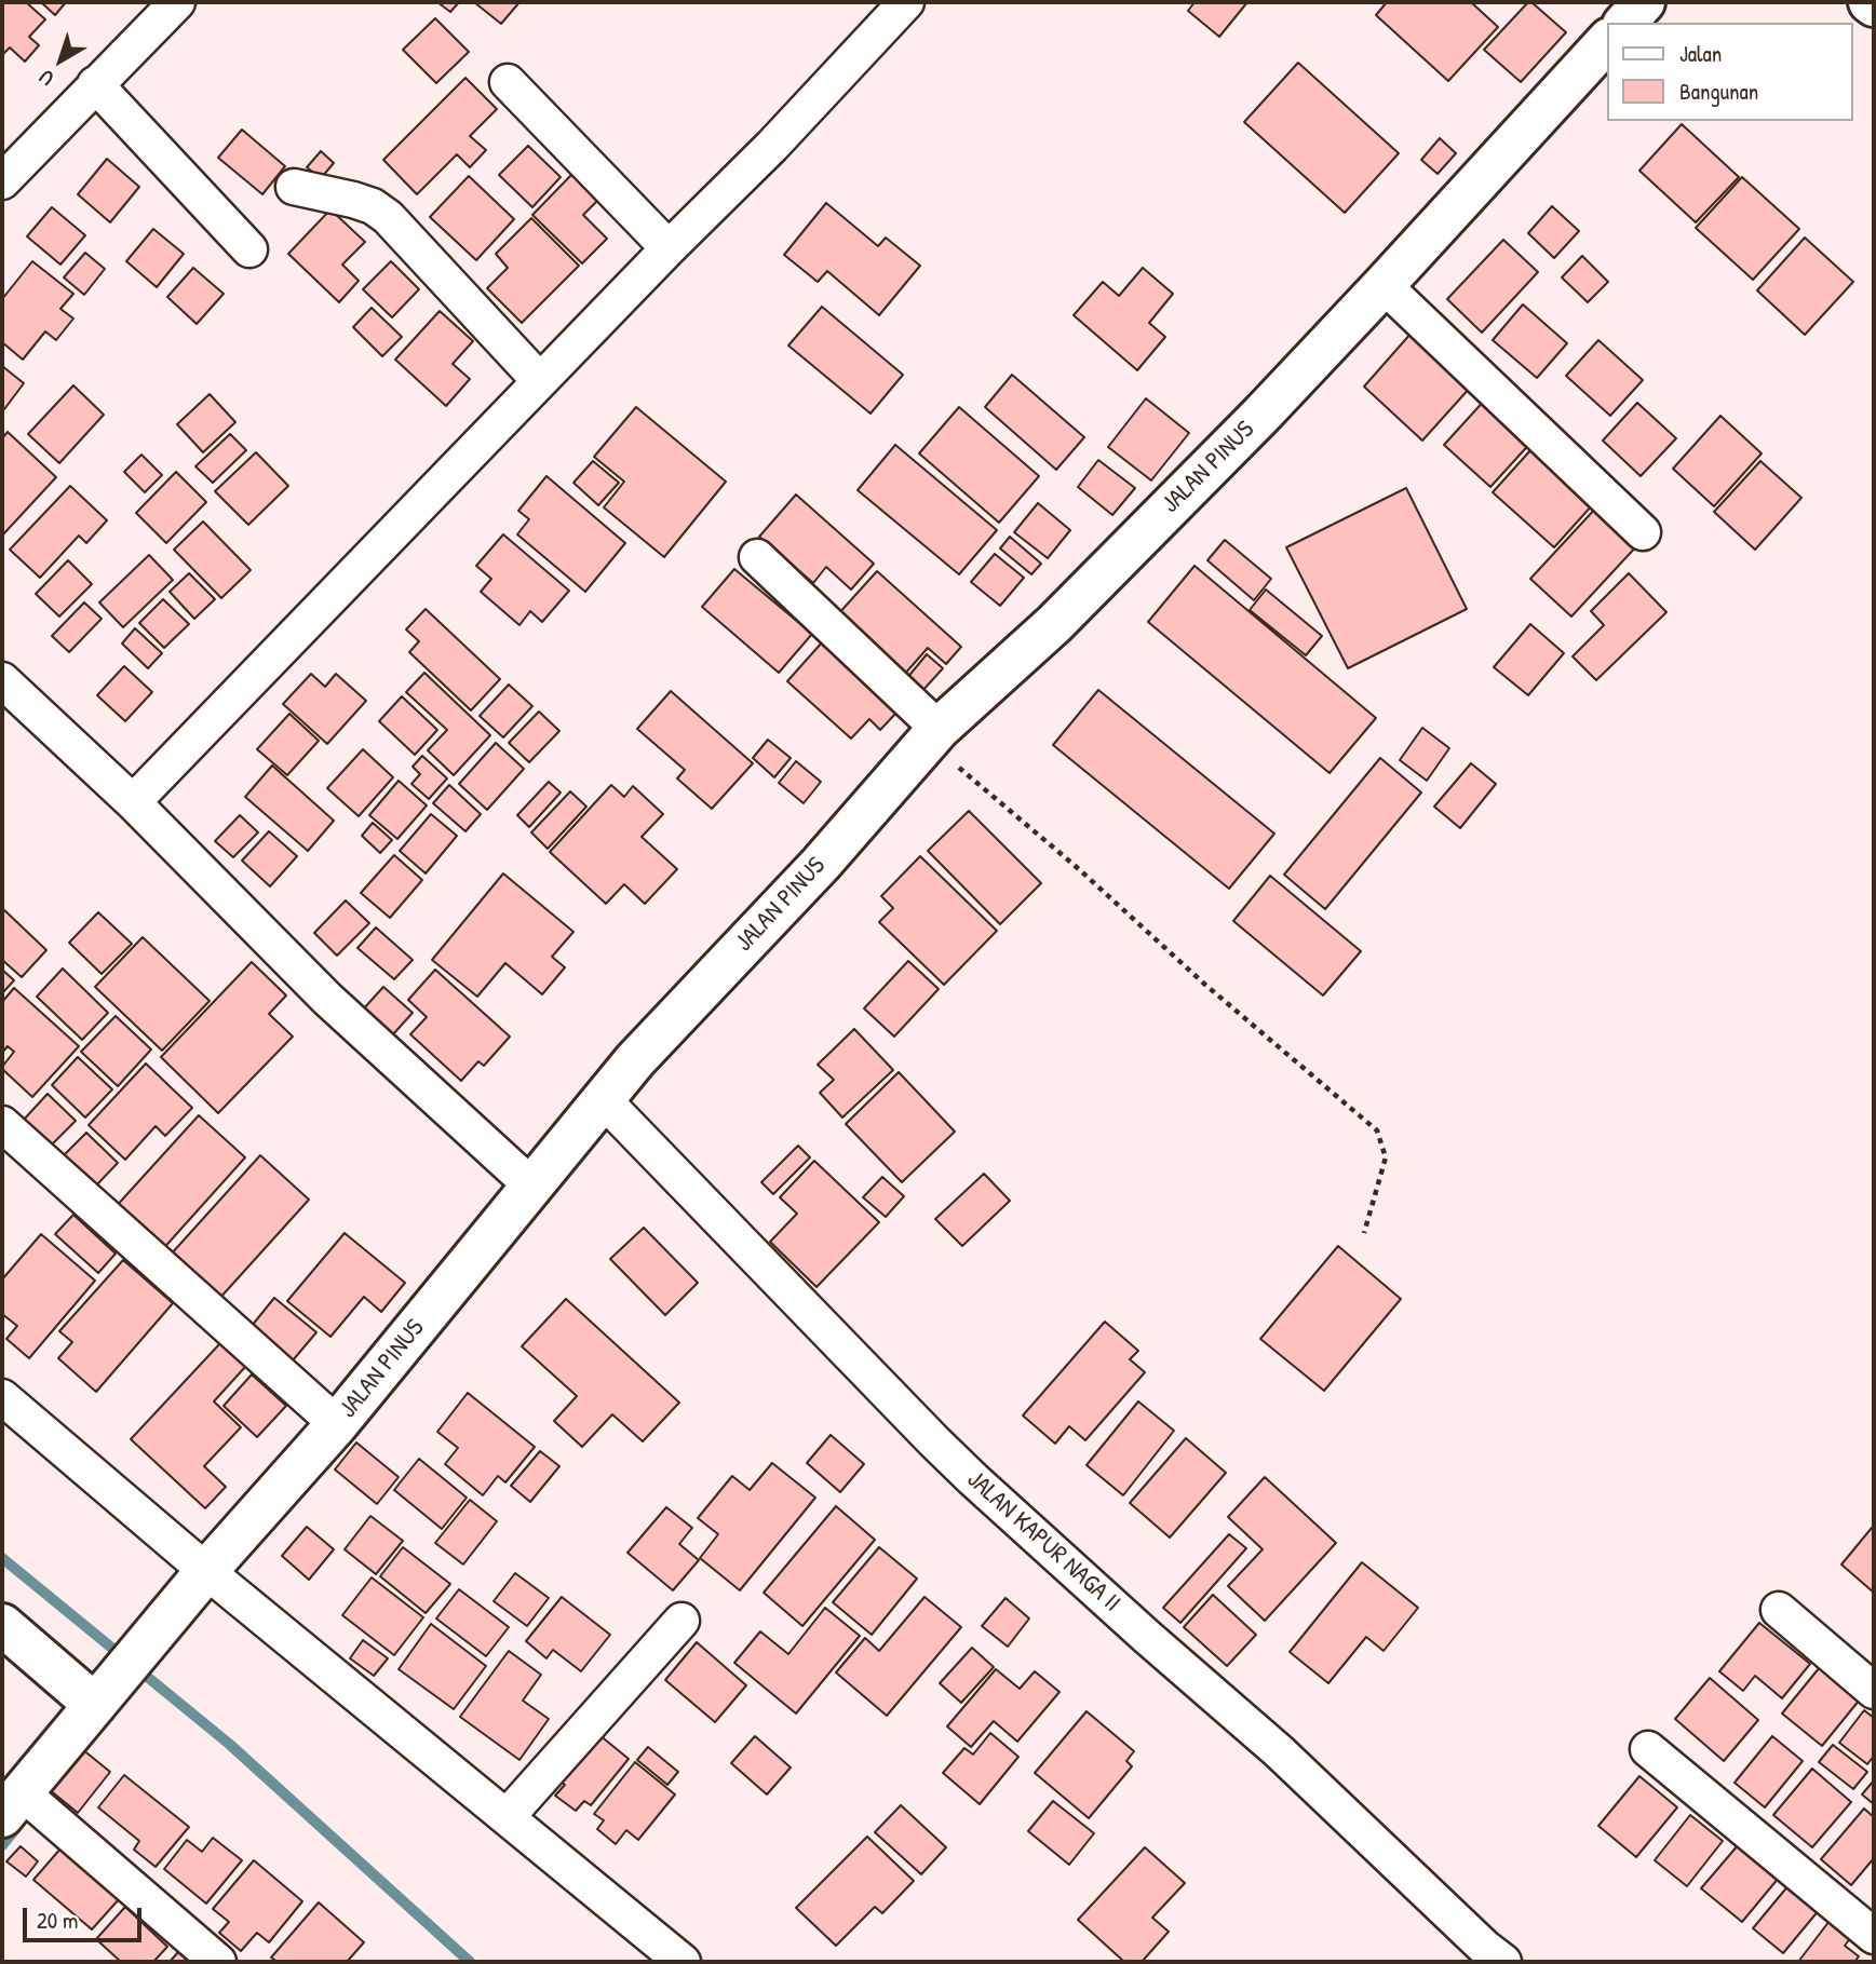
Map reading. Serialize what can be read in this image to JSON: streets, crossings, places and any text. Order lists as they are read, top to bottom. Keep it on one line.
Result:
{"streets":{"street":["JALAN PINUS","JALAN KAPUR NAGA II"]},"crossings":[["JALAN PINUS","JALAN KAPUR NAGA II"]],"legend":["Jalan","Bangunan"],"scale_bar":"20 m","north":"bottom left"}
